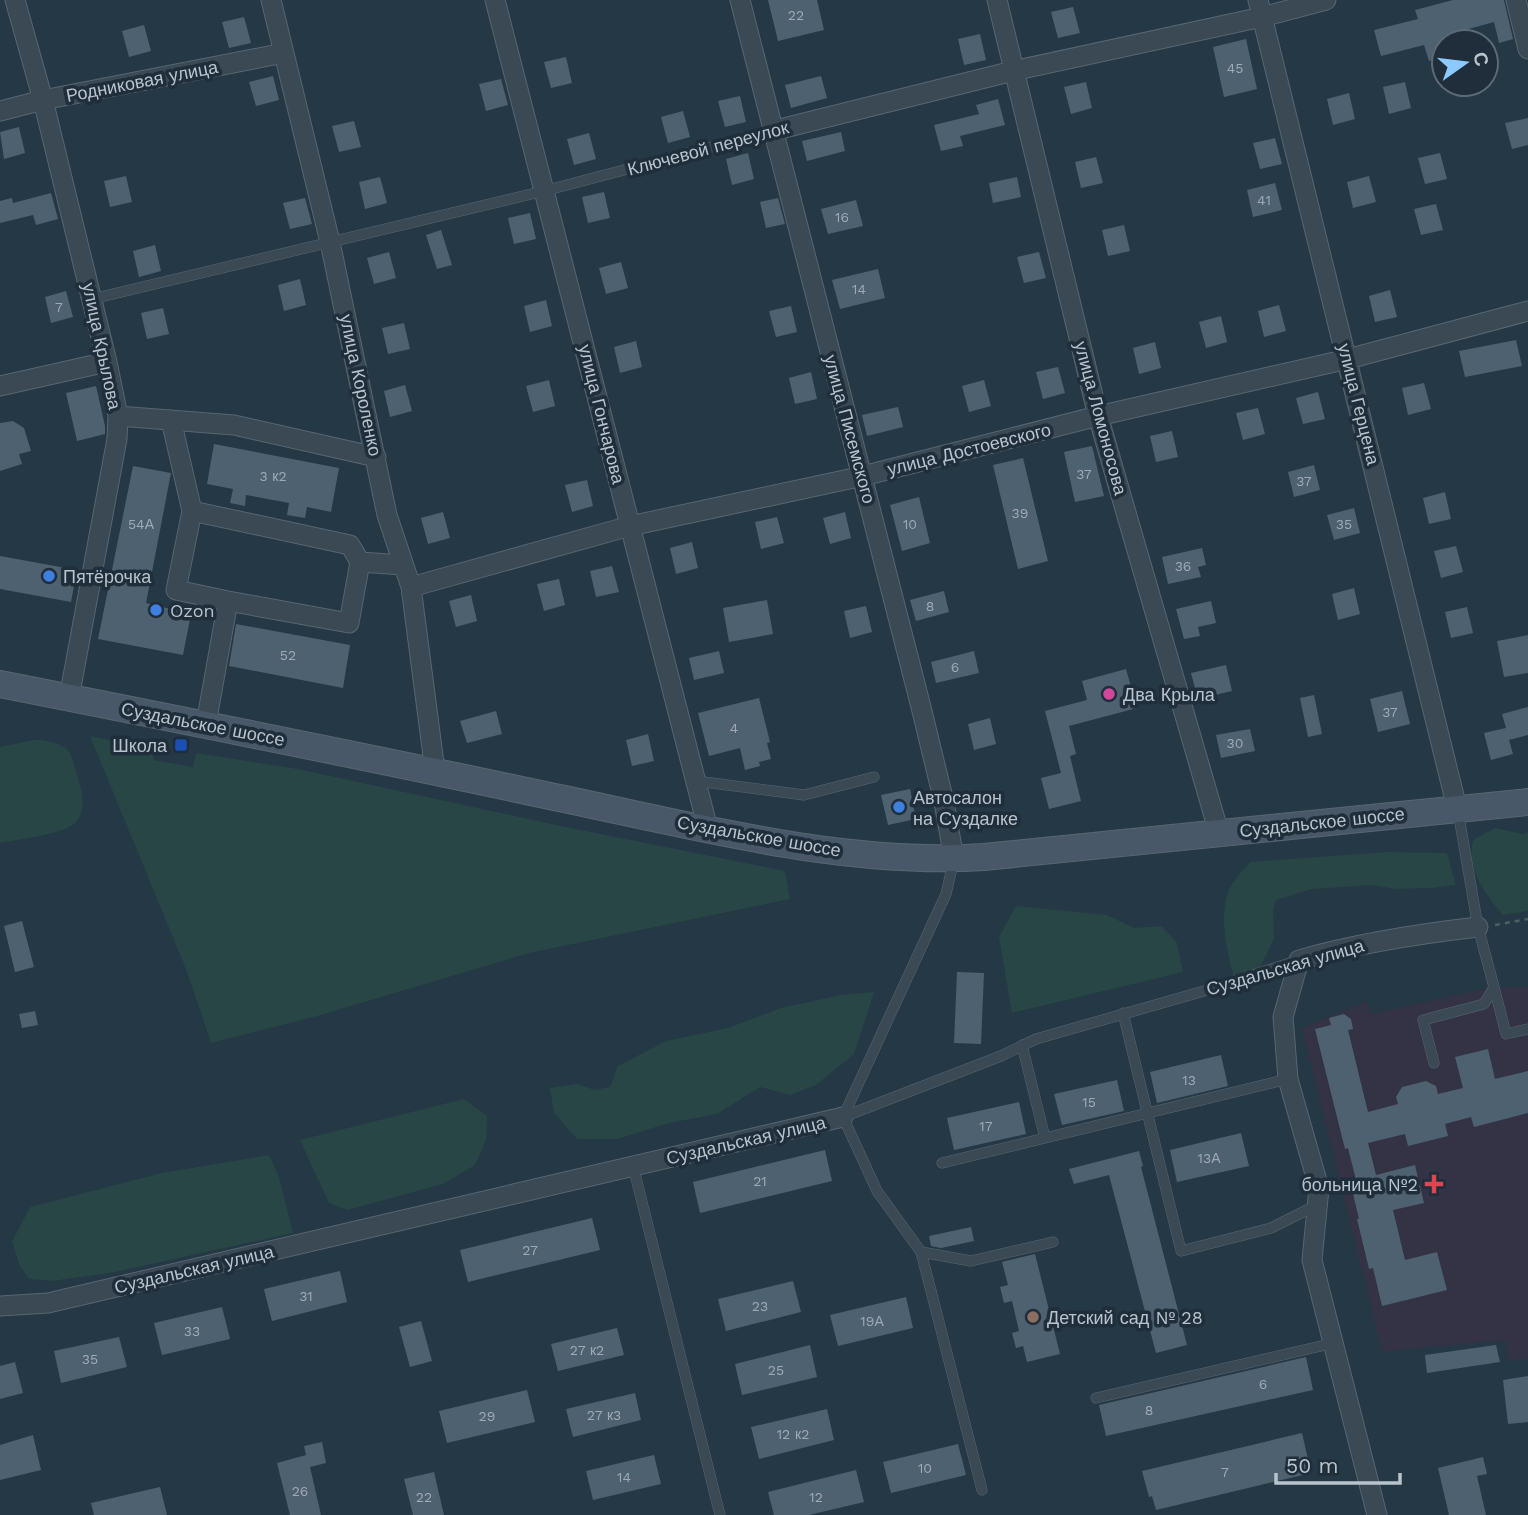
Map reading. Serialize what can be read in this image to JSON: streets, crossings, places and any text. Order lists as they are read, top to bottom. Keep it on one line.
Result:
{"streets":{"main road":["Суздальское шоссе"],"street":["Родниковая улица","Ключевой переулок","улица Крылова","улица Короленко","улица Герцена","улица Гончарова","улица Ломоносова","улица Писемского","улица Достоевского","Суздальская улица"]},"crossings":[["Родниковая улица","улица Крылова"],["Родниковая улица","улица Короленко"],["Ключевой переулок","улица Крылова"],["Ключевой переулок","улица Короленко"],["Ключевой переулок","улица Герцена"],["Ключевой переулок","улица Гончарова"],["Ключевой переулок","улица Ломоносова"],["Ключевой переулок","улица Писемского"],["улица Крылова","Суздальское шоссе"],["улица Короленко","улица Достоевского"],["улица Короленко","Суздальское шоссе"],["улица Герцена","улица Достоевского"],["улица Герцена","Суздальское шоссе"],["улица Гончарова","улица Достоевского"],["улица Гончарова","Суздальское шоссе"],["улица Ломоносова","улица Достоевского"],["улица Ломоносова","Суздальское шоссе"],["улица Писемского","улица Достоевского"],["улица Писемского","Суздальское шоссе"]],"places":{"other":["Пятёрочка","Ozon","Два Крыла","Автосалон на Суздалке","Детский сад № 28"],"transit":["Школа"],"health":["больница №2"]},"house_numbers":["22","45","41","16","14","7","37","3 к2","37","39","54А","10","35","36","8","52","6","37","4","30","13","15","17","13А","21","27","31","23","19А","33","27 к2","35","25","6","8","27 к3","29","12 к2","10","7","14","26","22","12"],"scale_bar":"50 m","north":"right"}
